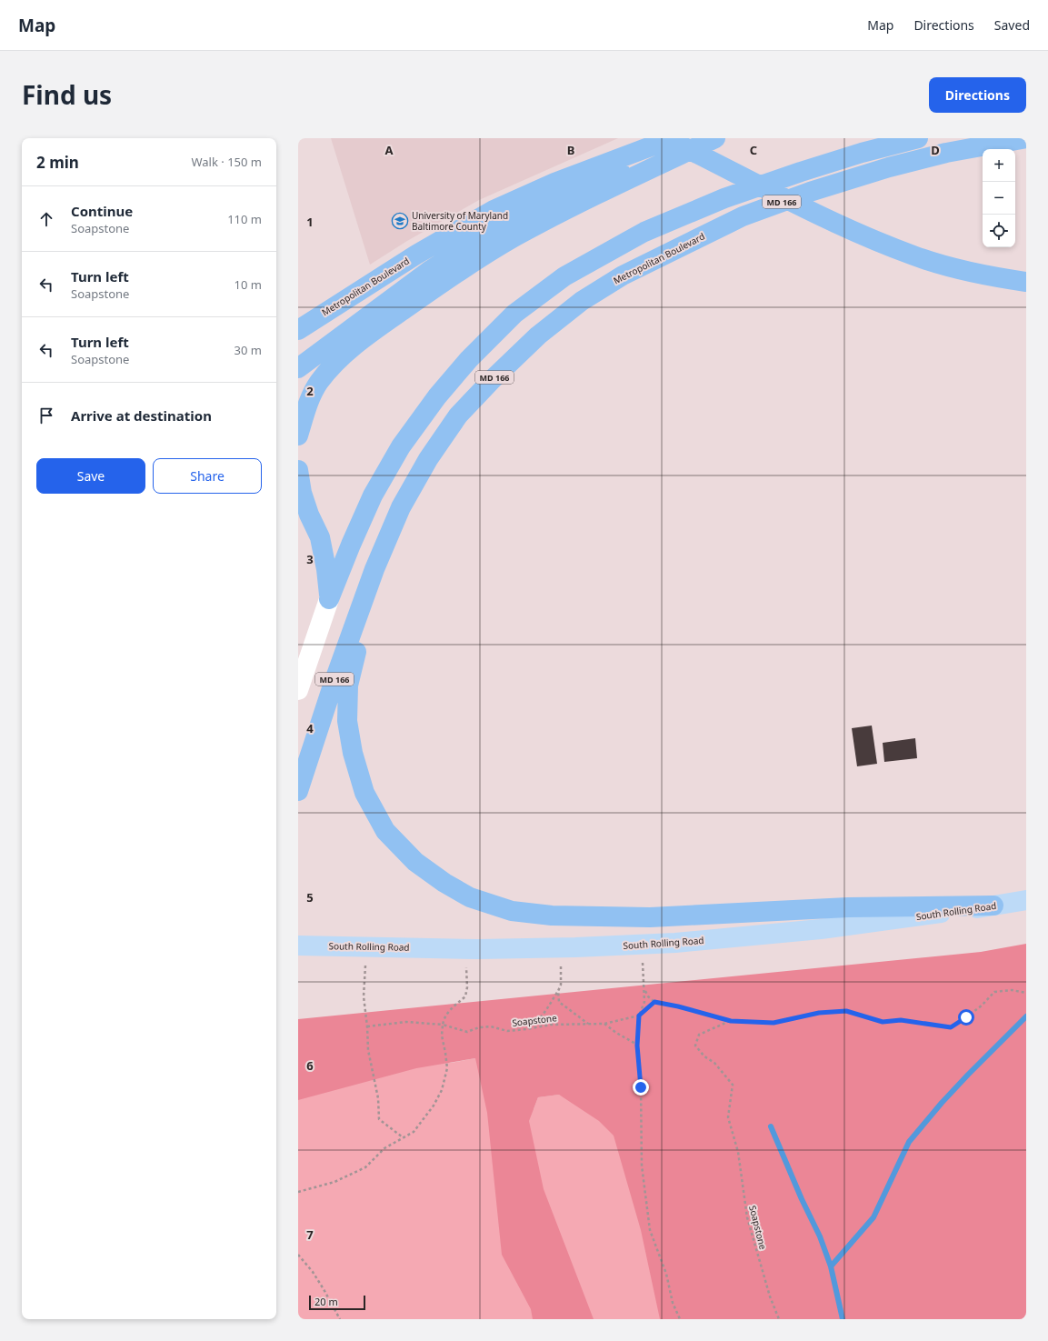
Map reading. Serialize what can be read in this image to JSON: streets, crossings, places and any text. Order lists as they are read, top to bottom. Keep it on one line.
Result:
{"streets":{"highway":["MD 166","Metropolitan Boulevard"],"main road":["South Rolling Road"],"path":["Soapstone"]},"crossings":[["MD 166","Metropolitan Boulevard"]],"places":{"school or university":["University of Maryland Baltimore County"]},"scale_bar":"20 m","page":{"header":"Map","nav":["Map","Directions","Saved"],"title":"Find us","buttons":["Directions",["Save","Share"]],"heading":["2 min","Walk · 150 m"],"map_buttons":["+","−"],"list":[["Continue","Soapstone","110 m"],["Turn left","Soapstone","10 m"],["Turn left","Soapstone","30 m"],"Arrive at destination"],"scale":"20 m"},"grid":{"columns":["A","B","C","D"],"rows":["1","2","3","4","5","6","7"]}}
